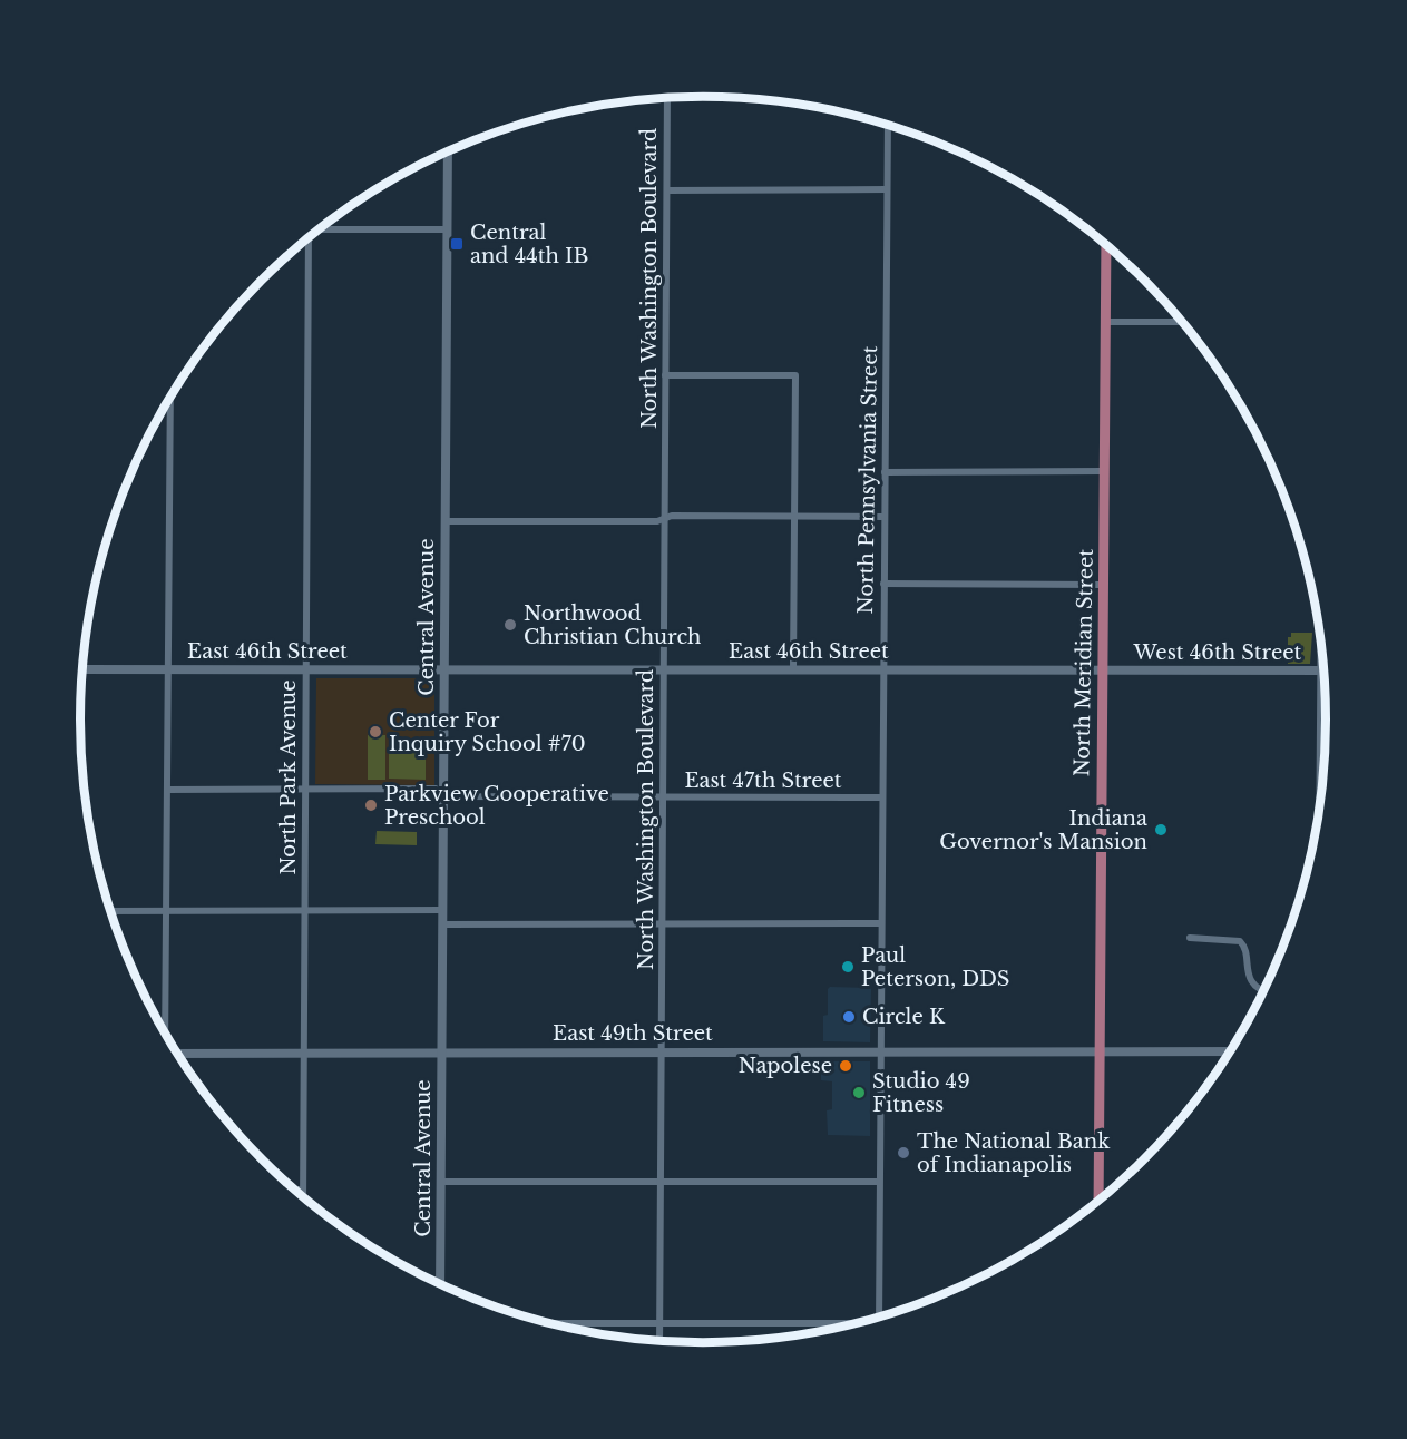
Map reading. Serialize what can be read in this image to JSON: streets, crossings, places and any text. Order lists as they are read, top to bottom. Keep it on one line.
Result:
{"streets":{"main road":["Central Avenue","East 46th Street","West 46th Street","North Meridian Street","East 49th Street"],"street":["North Washington Boulevard","North Pennsylvania Street","North Park Avenue","East 47th Street"]},"crossings":[["North Washington Boulevard","East 46th Street"],["North Washington Boulevard","East 47th Street"],["North Washington Boulevard","East 49th Street"],["North Pennsylvania Street","East 46th Street"],["North Pennsylvania Street","East 47th Street"],["North Pennsylvania Street","East 49th Street"],["Central Avenue","East 46th Street"],["Central Avenue","East 47th Street"],["Central Avenue","East 49th Street"],["East 46th Street","West 46th Street"],["East 46th Street","North Meridian Street"],["East 46th Street","North Park Avenue"],["West 46th Street","North Meridian Street"],["North Meridian Street","East 49th Street"],["North Park Avenue","East 47th Street"],["North Park Avenue","East 49th Street"]],"places":{"transit":["Central and 44th IB"],"other":["Northwood Christian Church","Center For Inquiry School #70","Parkview Cooperative Preschool","Indiana Governor's Mansion","Paul Peterson, DDS","Circle K","Napolese","Studio 49 Fitness","The National Bank of Indianapolis"]}}
